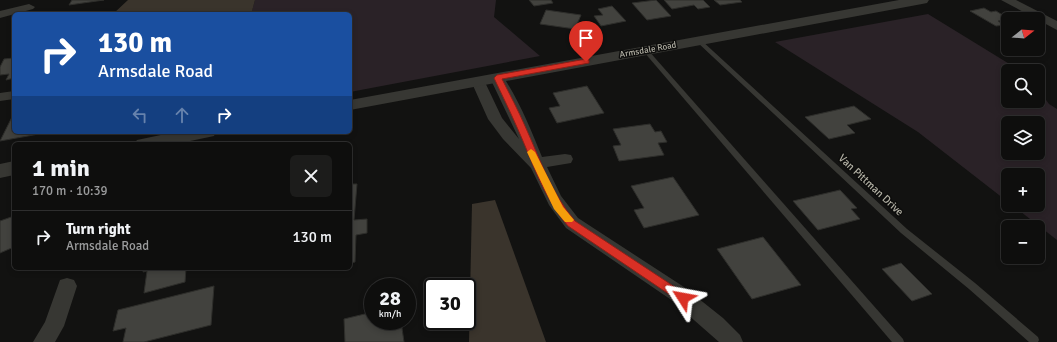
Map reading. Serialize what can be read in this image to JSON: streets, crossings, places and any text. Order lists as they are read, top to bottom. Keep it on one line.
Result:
{"streets":{"street":["Armsdale Road"],"lane":["Van Pittman Drive"]},"crossings":[["Armsdale Road","Van Pittman Drive"]],"north":"right","page":{"map_buttons":["+","−"],"turn":["130 m","Armsdale Road"],"heading":["1 min","170 m · 10:39"],"list":[{"name":"Turn right","note":"Armsdale Road","value":"130 m"}],"speed":"28 km/h","limit":"30"}}
